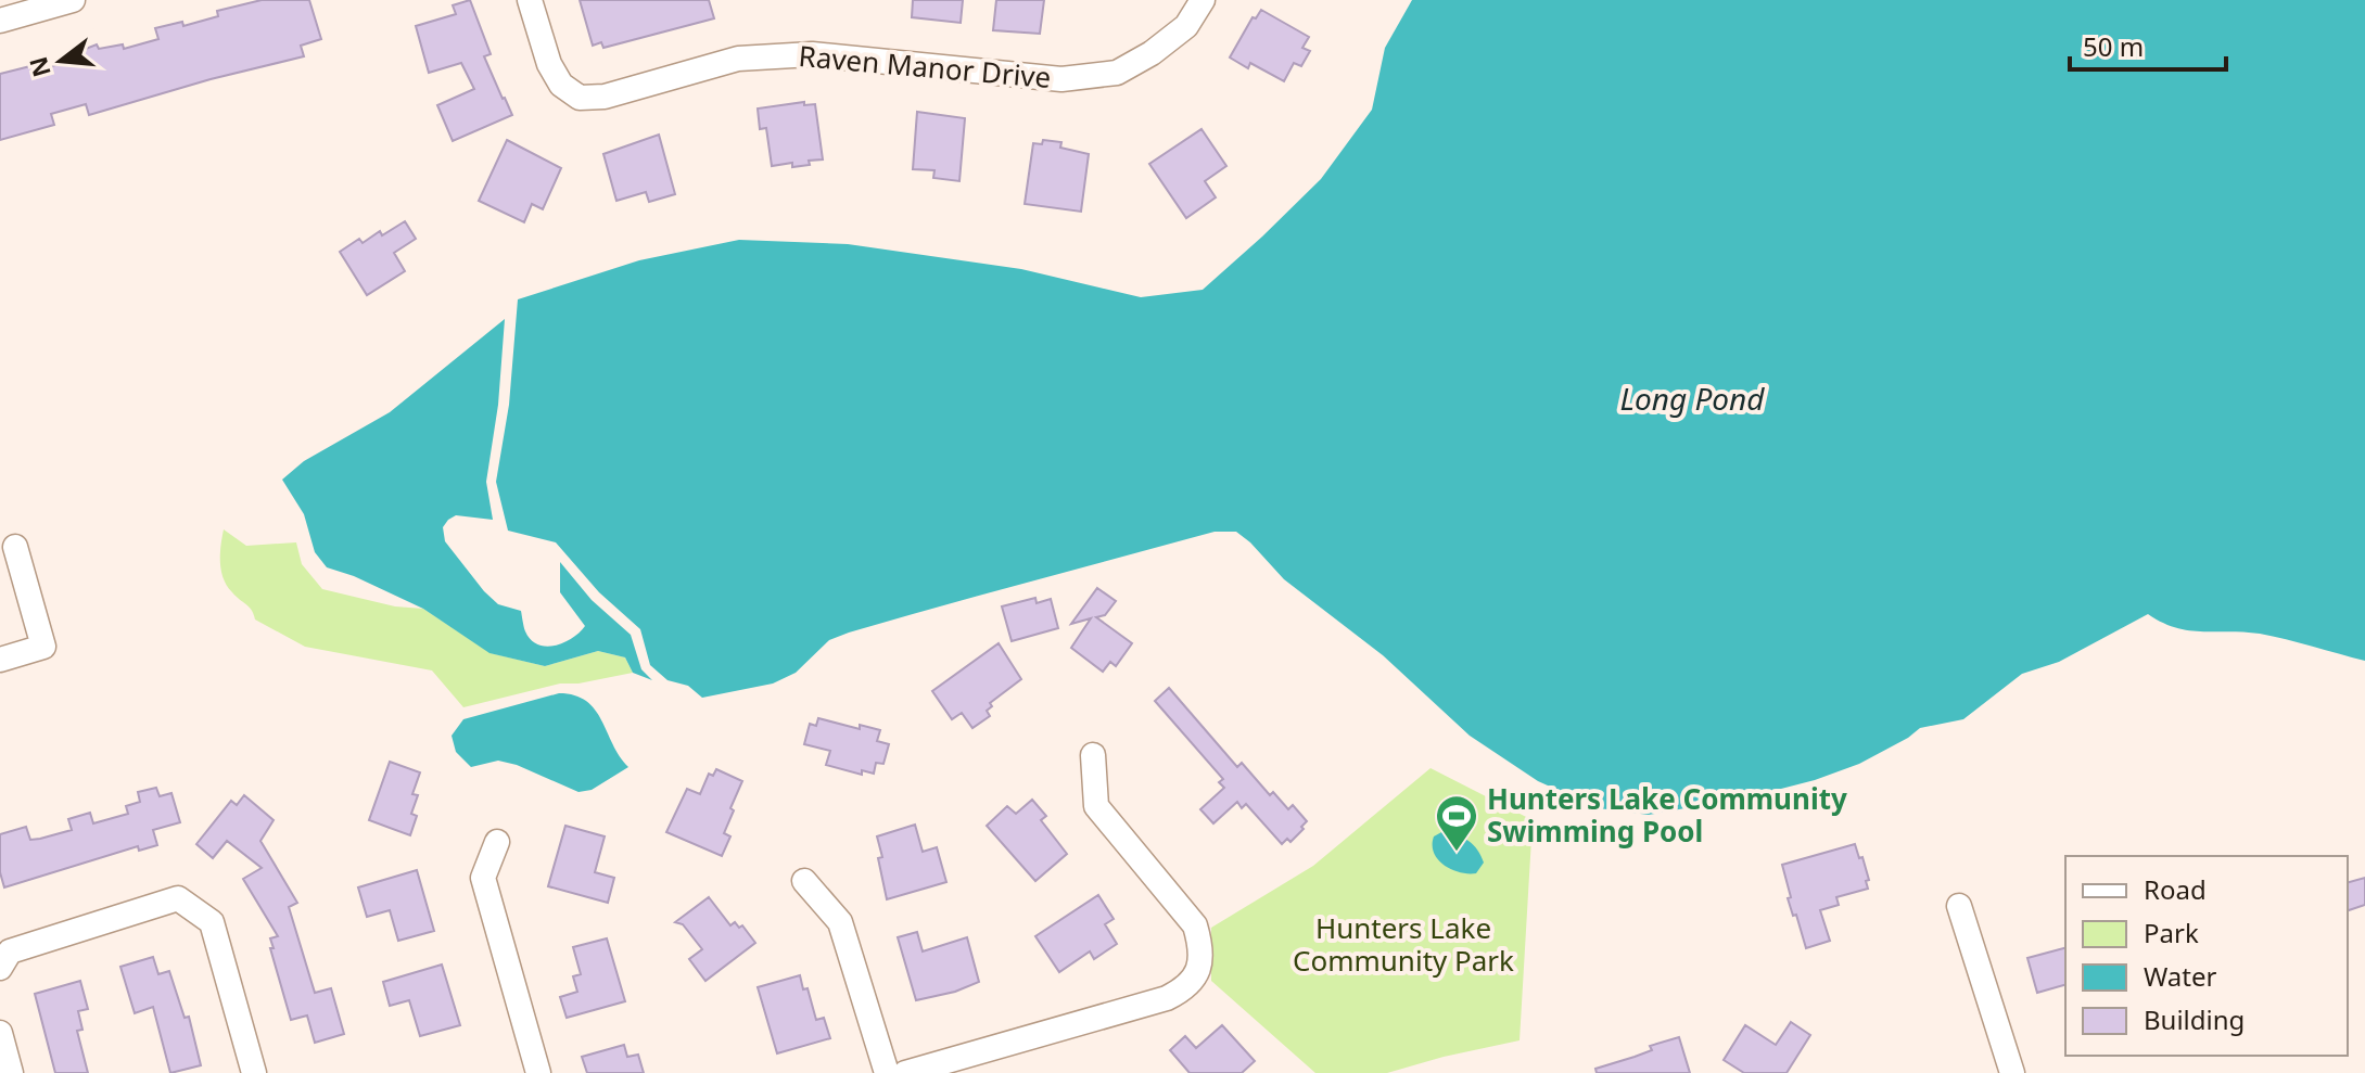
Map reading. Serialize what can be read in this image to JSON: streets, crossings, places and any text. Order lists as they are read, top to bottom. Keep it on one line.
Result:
{"streets":{"street":["Raven Manor Drive"]},"water":["Long Pond"],"parks":["Hunters Lake Community Park"],"places":{"sports":["Hunters Lake Community Swimming Pool"]},"legend":["Road","Park","Water","Building"],"scale_bar":"50 m","north":"left"}
